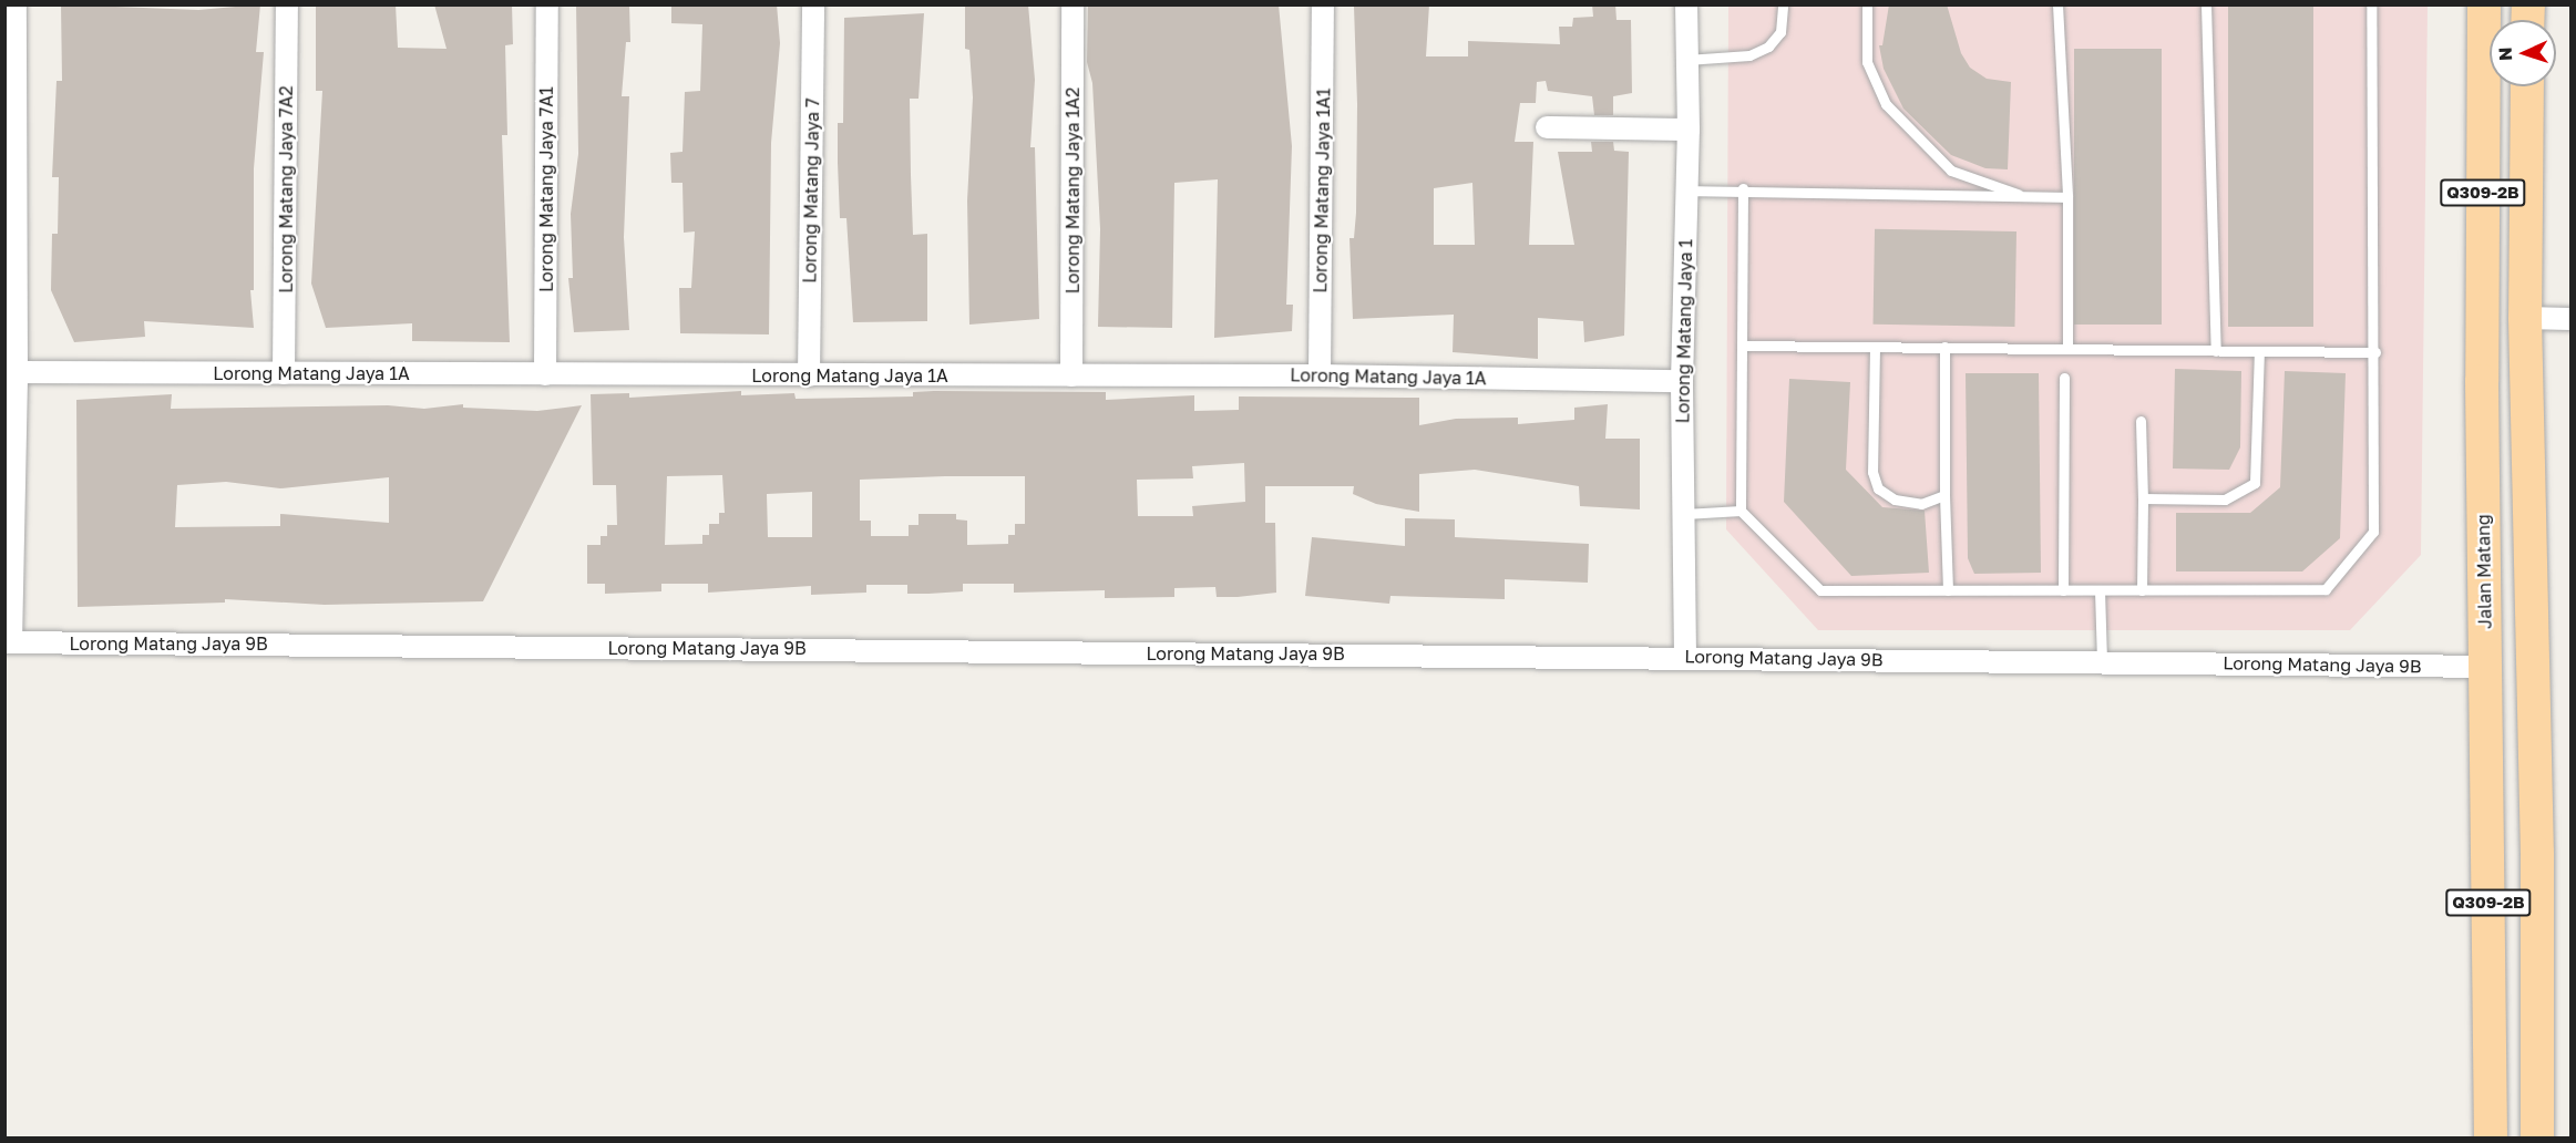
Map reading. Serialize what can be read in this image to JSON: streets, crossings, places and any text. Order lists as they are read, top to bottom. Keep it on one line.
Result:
{"streets":{"main road":["Q309-2B","Jalan Matang"],"street":["Lorong Matang Jaya 7A2","Lorong Matang Jaya 7A1","Lorong Matang Jaya 7","Lorong Matang Jaya 1A2","Lorong Matang Jaya 1A1","Lorong Matang Jaya 1","Lorong Matang Jaya 1A","Lorong Matang Jaya 9B"]},"crossings":[["Lorong Matang Jaya 7A2","Lorong Matang Jaya 1A"],["Lorong Matang Jaya 7A1","Lorong Matang Jaya 1A"],["Lorong Matang Jaya 7","Lorong Matang Jaya 1A"],["Lorong Matang Jaya 1A2","Lorong Matang Jaya 1A"],["Lorong Matang Jaya 1A1","Lorong Matang Jaya 1A"],["Lorong Matang Jaya 1","Lorong Matang Jaya 1A"],["Lorong Matang Jaya 1","Lorong Matang Jaya 9B"],["Jalan Matang","Lorong Matang Jaya 9B"]],"north":"left"}
